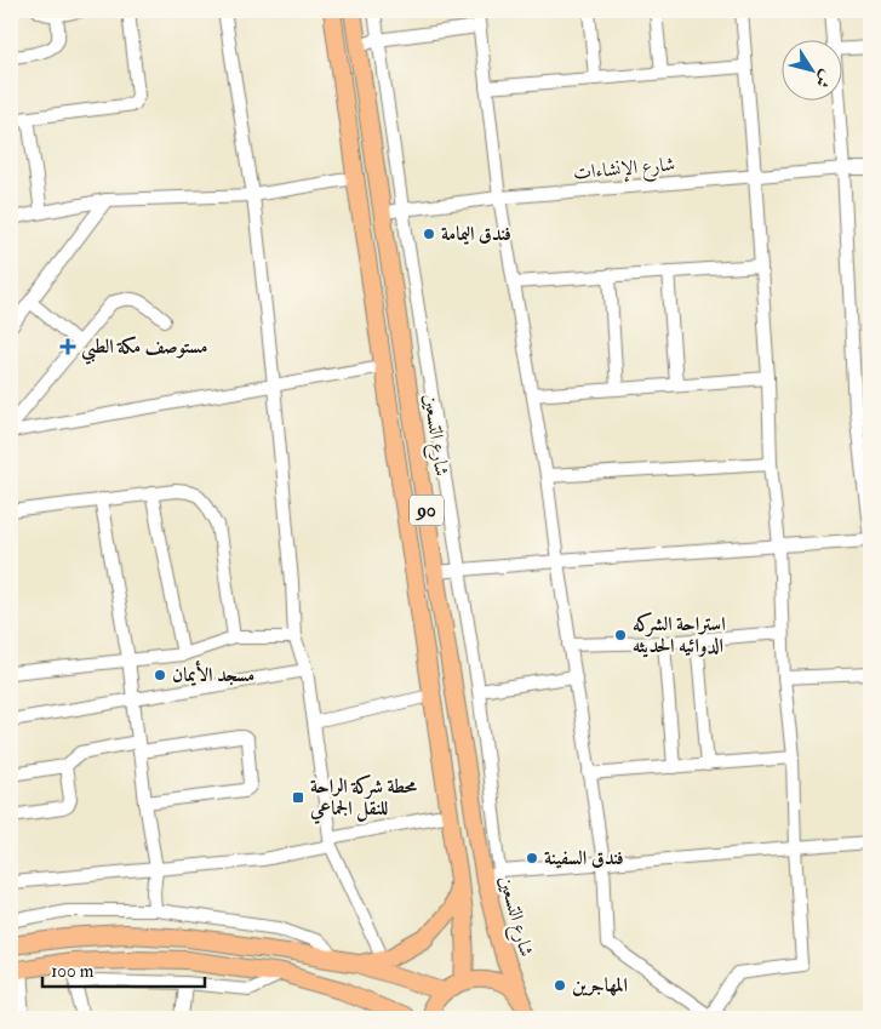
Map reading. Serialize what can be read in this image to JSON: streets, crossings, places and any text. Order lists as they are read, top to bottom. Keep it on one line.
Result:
{"streets":{"highway":["شارع التسعين","90"],"street":["شارع الإنشاءات"]},"crossings":[["شارع الإنشاءات","شارع التسعين"]],"places":{"other":["فندق اليمامة","استراحة الشركه الدوائيه الحديثه","مسجد الأيمان","فندق السفينة","المهاجرين"],"health":["مستوصف مكة الطبي"],"transit":["محطة شركة الراحة للنقل الجماعي"]},"scale_bar":"100 m","north":"bottom right"}
